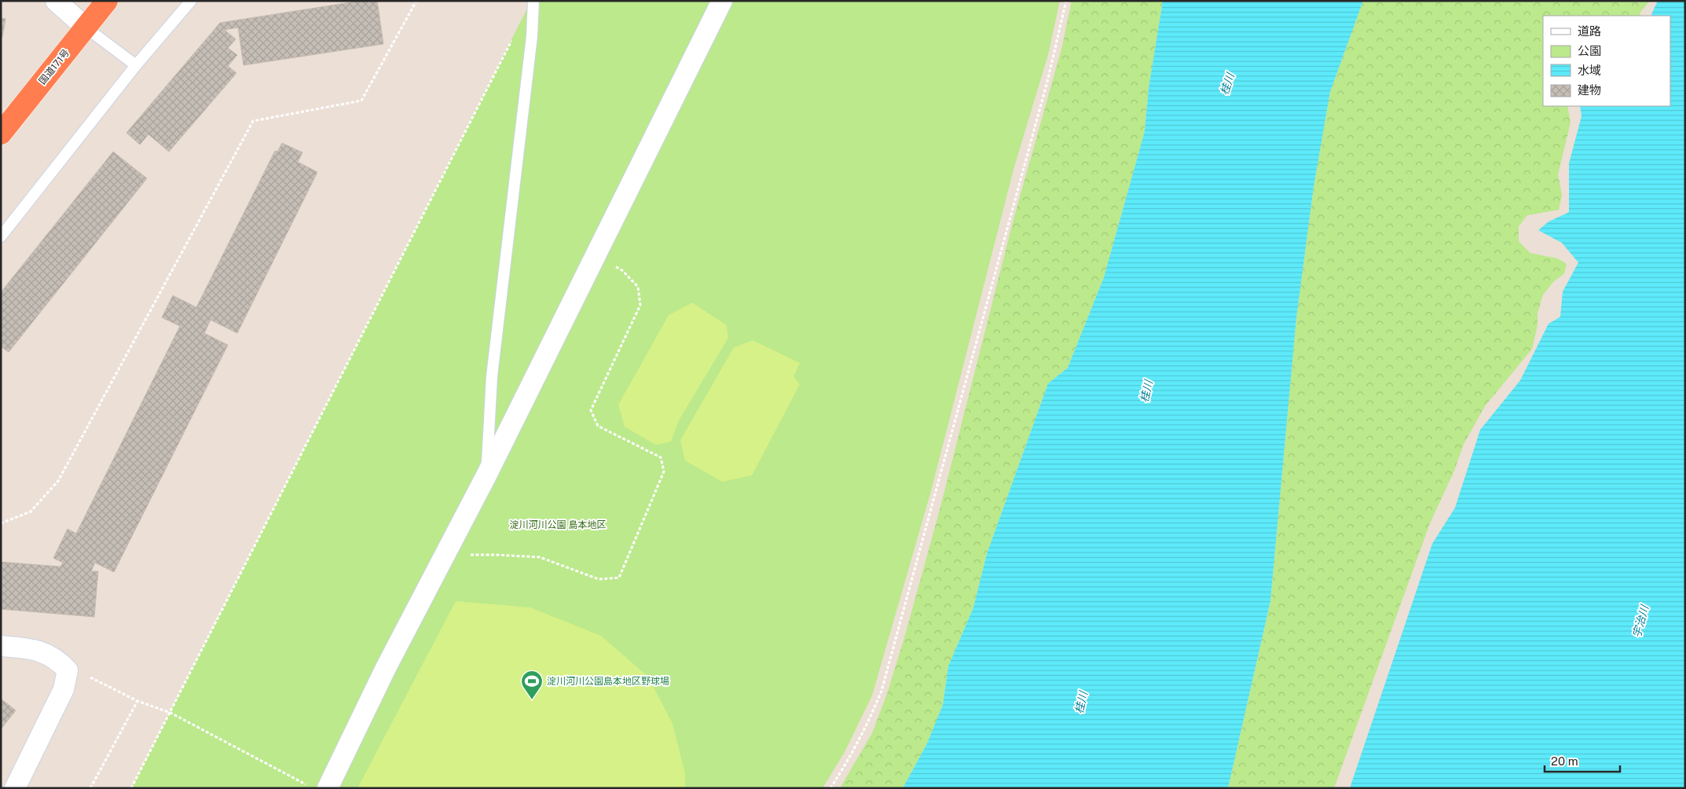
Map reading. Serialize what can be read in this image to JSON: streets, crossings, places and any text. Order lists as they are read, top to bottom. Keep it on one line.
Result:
{"streets":{"highway":["国道171号"]},"water":["桂川","宇治川"],"parks":["淀川河川公園 島本地区"],"places":{"sports":["淀川河川公園島本地区野球場"]},"legend":["道路","公園","水域","建物"],"scale_bar":"20 m"}
